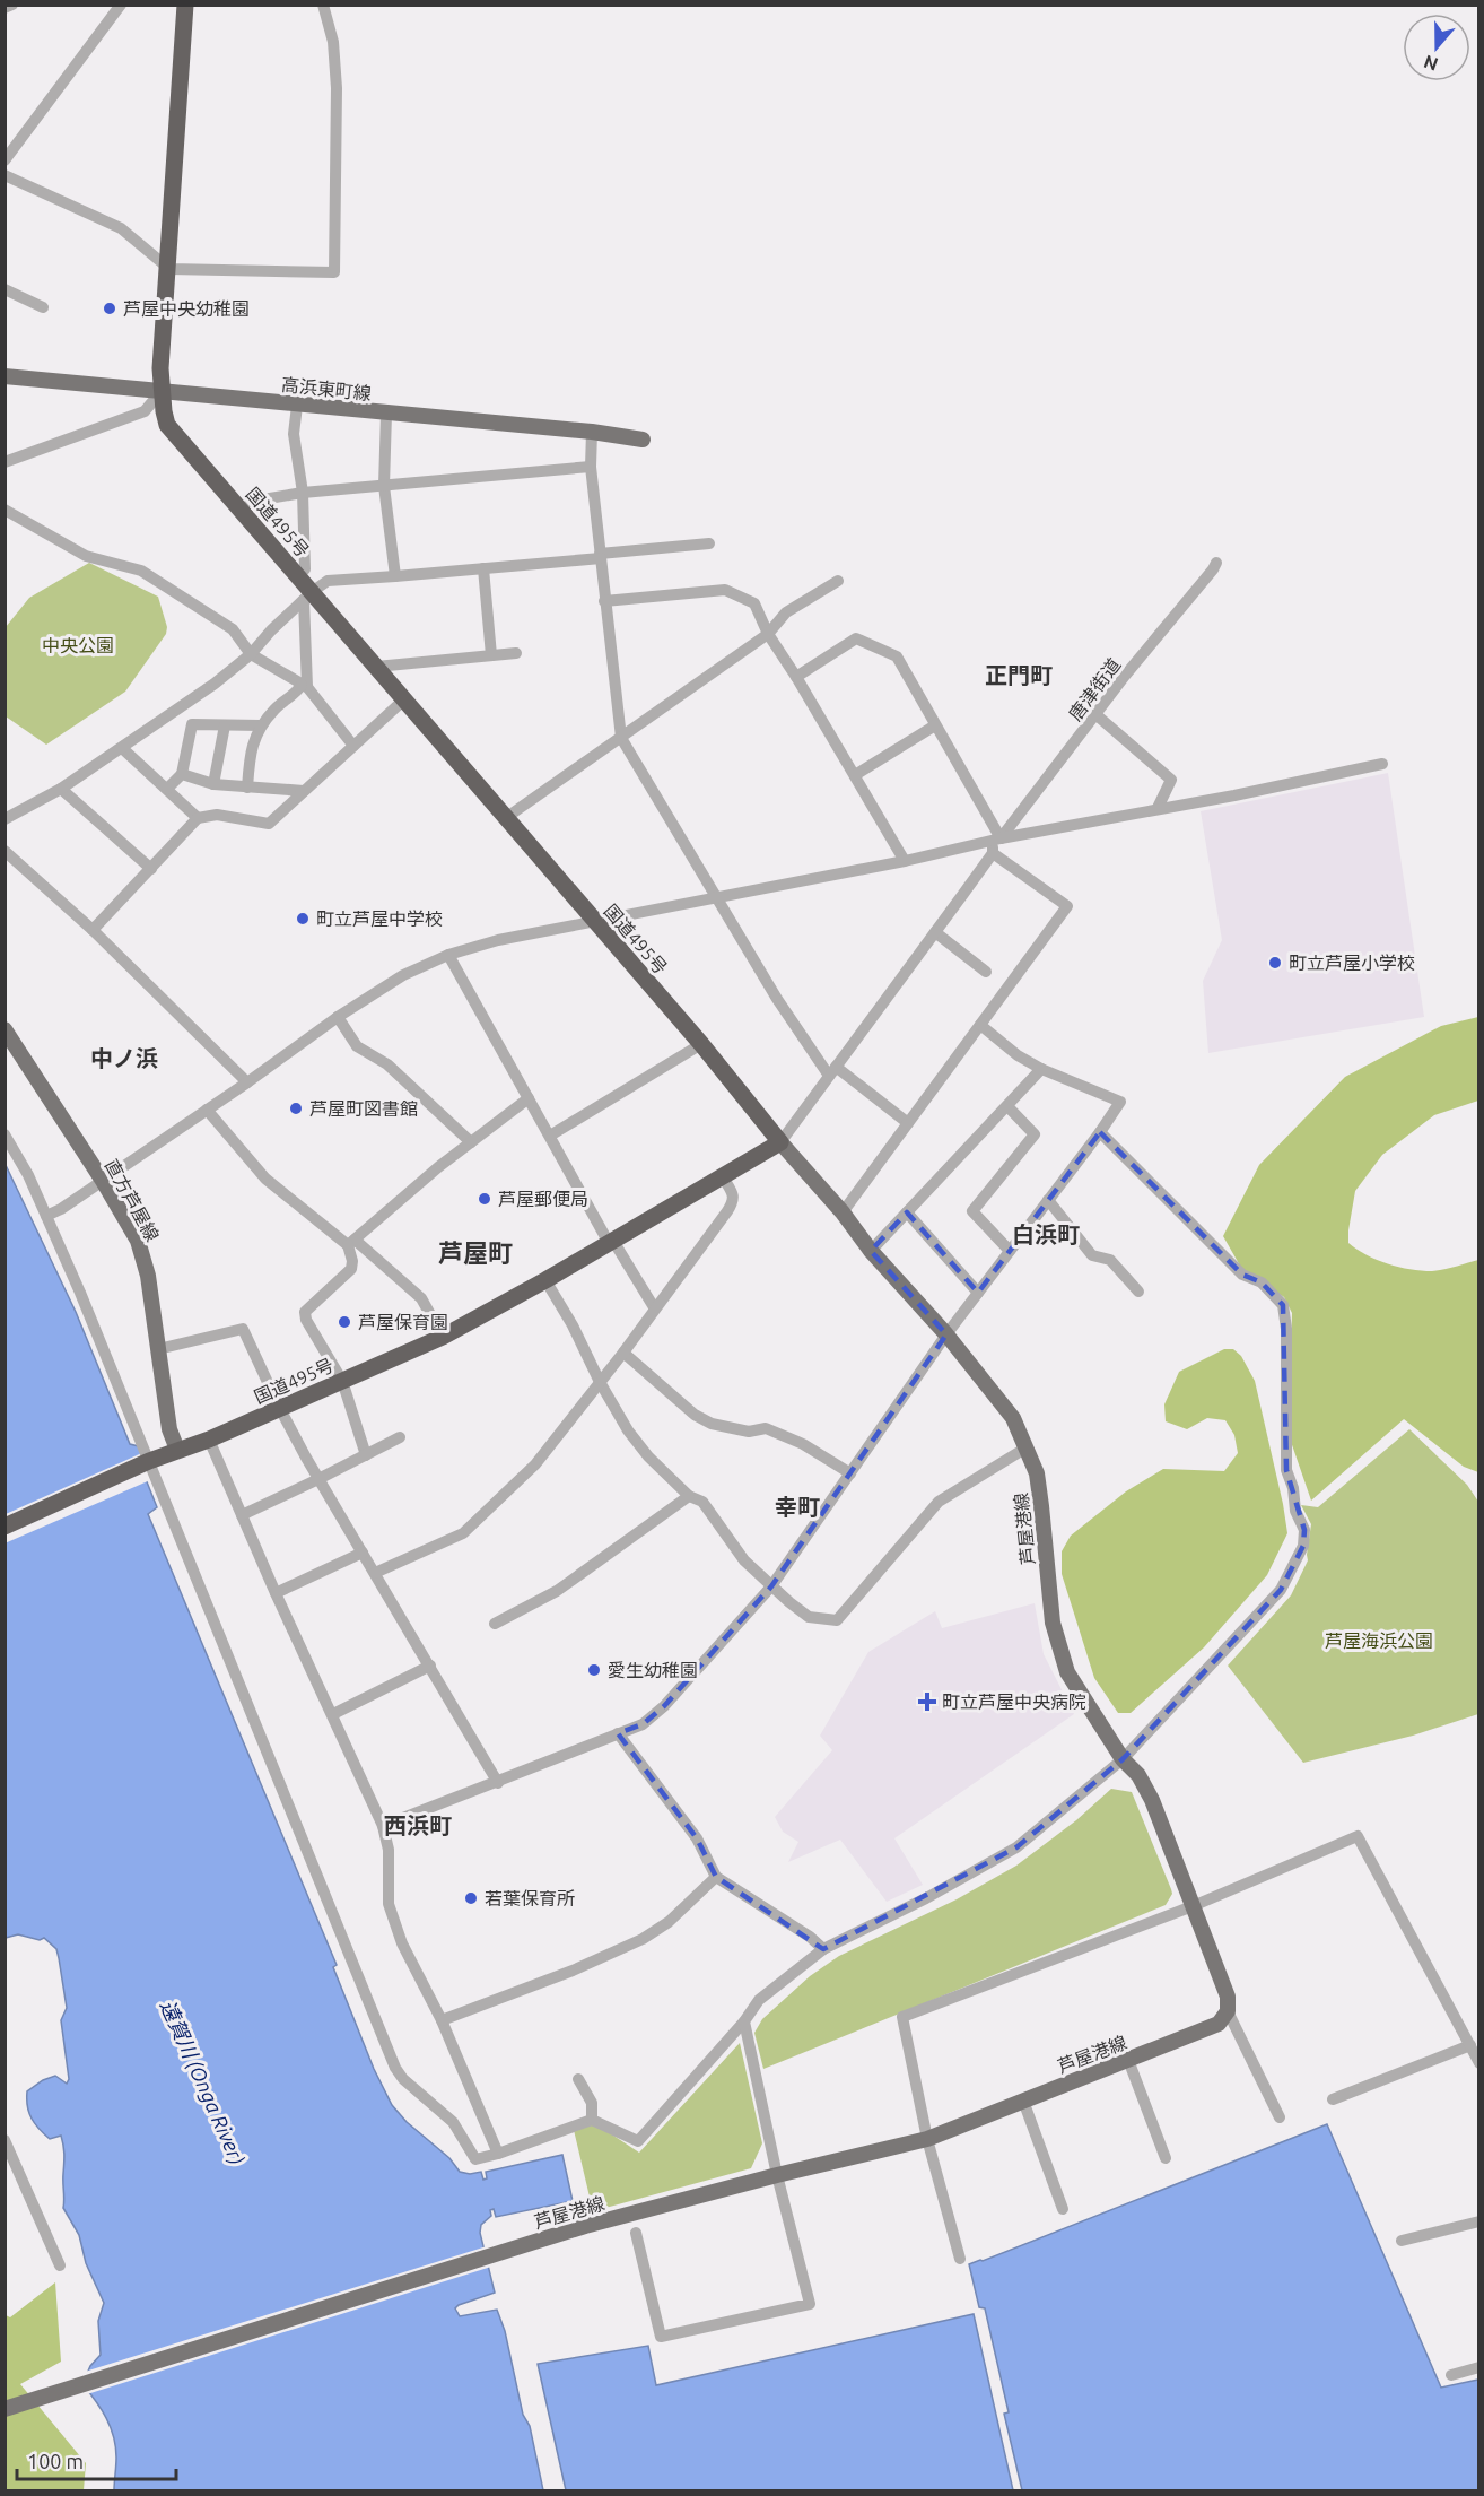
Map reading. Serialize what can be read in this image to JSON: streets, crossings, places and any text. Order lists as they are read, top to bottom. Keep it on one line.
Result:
{"streets":{"highway":["国道495号"],"main road":["高浜東町線","直方芦屋線","芦屋港線"],"street":["唐津街道"]},"crossings":[["高浜東町線","国道495号"],["国道495号","唐津街道"],["国道495号","直方芦屋線"],["国道495号","芦屋港線"],["唐津街道","芦屋港線"]],"districts":["正門町","中ノ浜","白浜町","芦屋町","幸町","西浜町"],"water":["遠賀川 (Onga River)"],"parks":["中央公園","芦屋海浜公園"],"places":{"other":["芦屋中央幼稚園","町立芦屋中学校","町立芦屋小学校","芦屋町図書館","芦屋郵便局","芦屋保育園","愛生幼稚園","若葉保育所"],"health":["町立芦屋中央病院"]},"scale_bar":"100 m","north":"bottom"}
